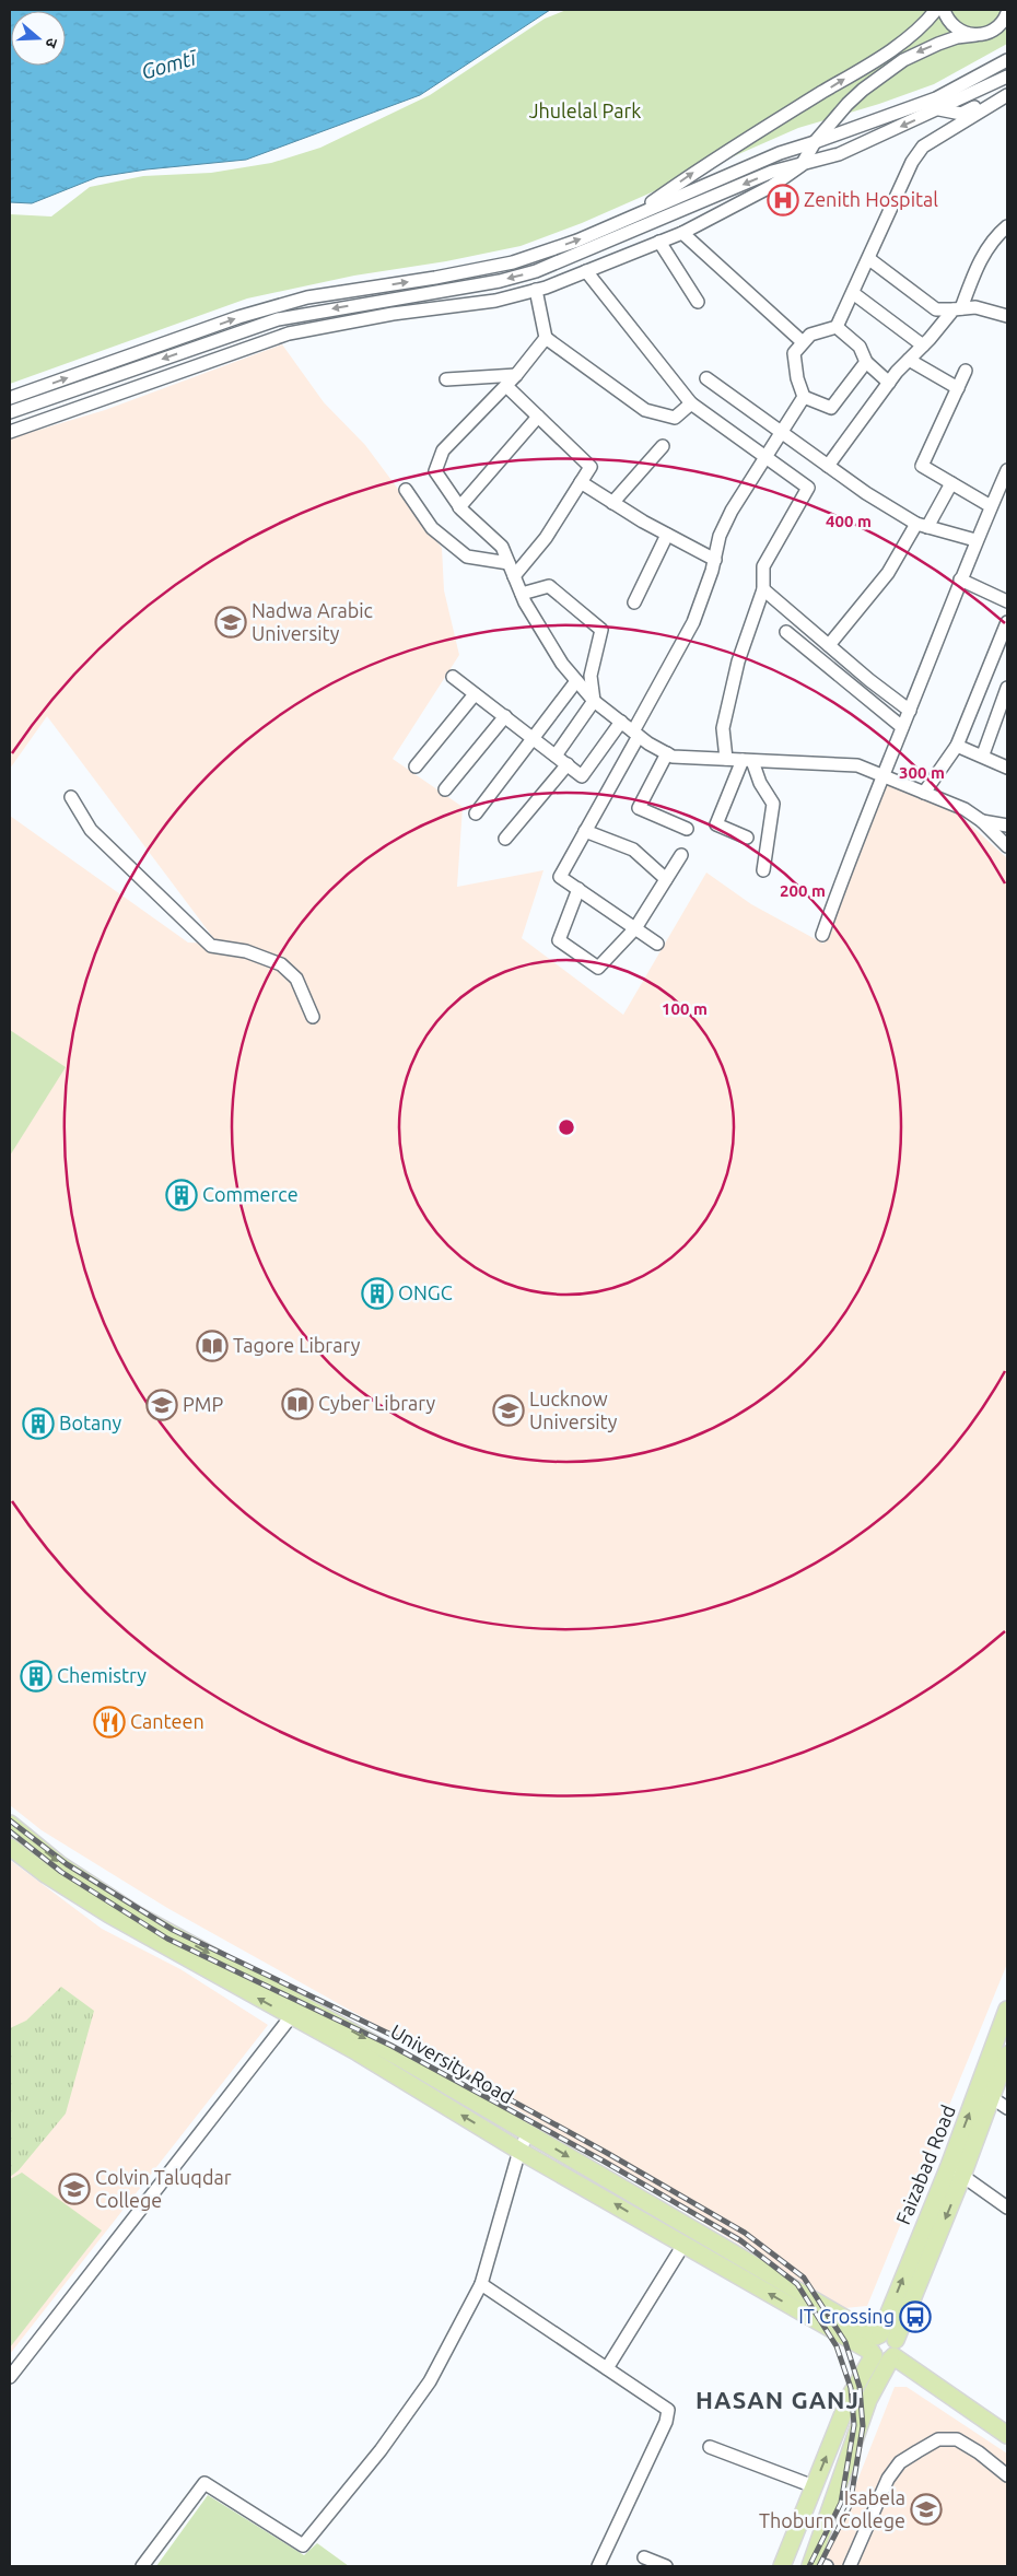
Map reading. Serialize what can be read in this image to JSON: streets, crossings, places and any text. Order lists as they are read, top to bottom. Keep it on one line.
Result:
{"streets":{"main road":["University Road","Faizabad Road"]},"crossings":[["University Road","Faizabad Road"]],"districts":["HASAN GANJ"],"water":["Gomtī"],"parks":["Jhulelal Park"],"places":{"hospital":["Zenith Hospital"],"school or university":["Nadwa Arabic University","PMP","Lucknow University","Colvin Taluqdar College","Isabela Thoburn College"],"building":["Commerce","ONGC","Botany","Chemistry"],"library":["Tagore Library","Cyber Library"],"restaurant":["Canteen"],"bus stop":["IT Crossing"]},"north":"right","rings":["400 m","300 m","200 m","100 m"]}
